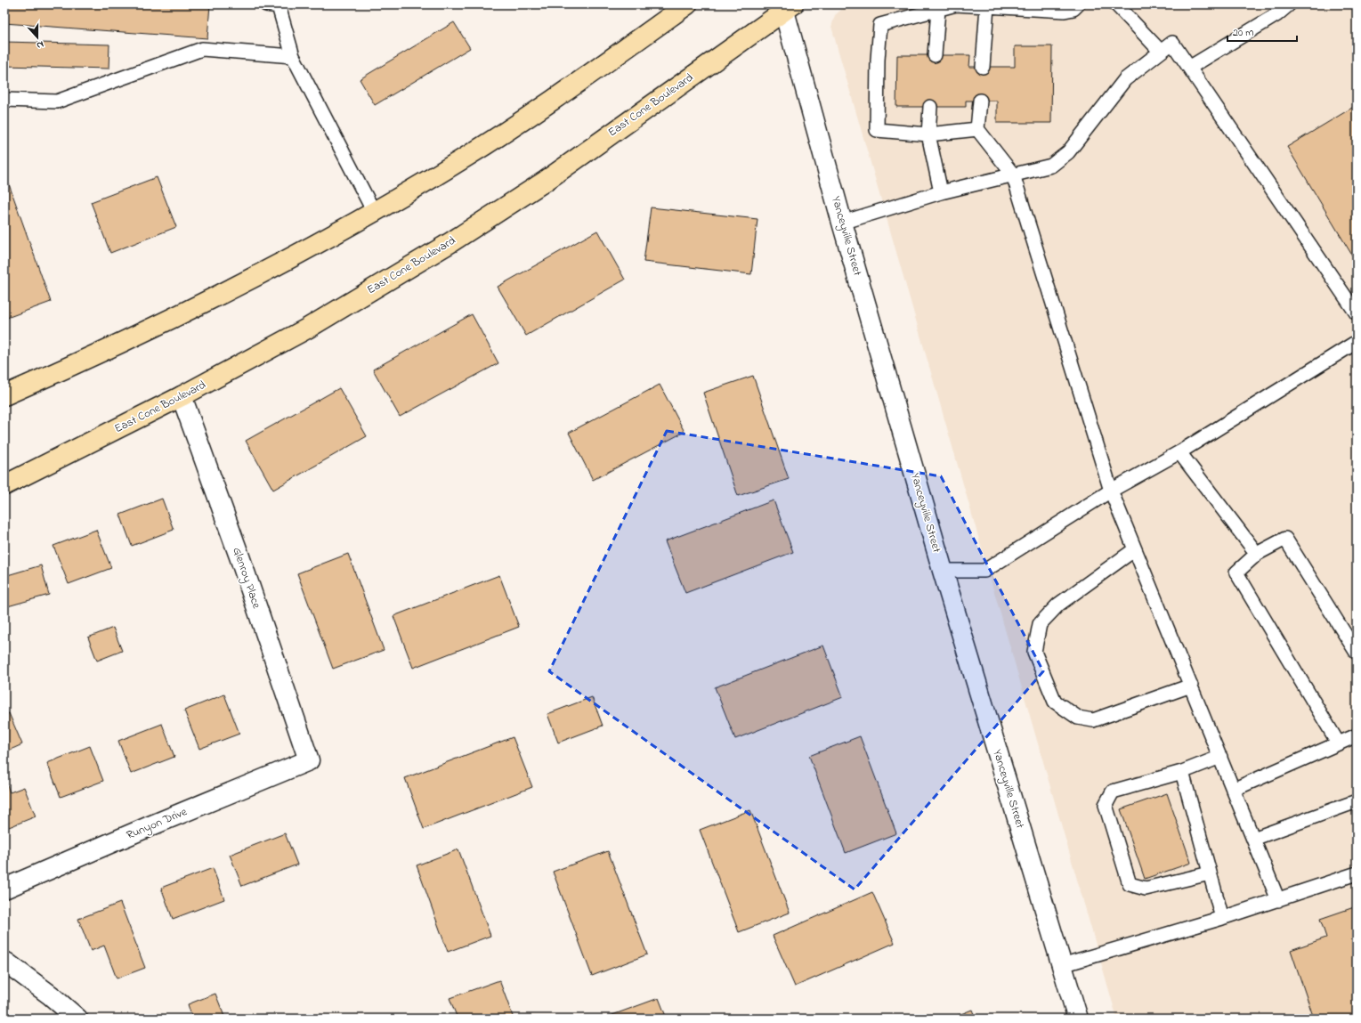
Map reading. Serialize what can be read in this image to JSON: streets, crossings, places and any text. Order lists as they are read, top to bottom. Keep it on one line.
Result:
{"streets":{"main road":["East Cone Boulevard","Yanceyville Street","Glenroy Place","Runyon Drive"]},"crossings":[["East Cone Boulevard","Yanceyville Street"],["East Cone Boulevard","Glenroy Place"],["Glenroy Place","Runyon Drive"]],"scale_bar":"20 m","north":"bottom"}
